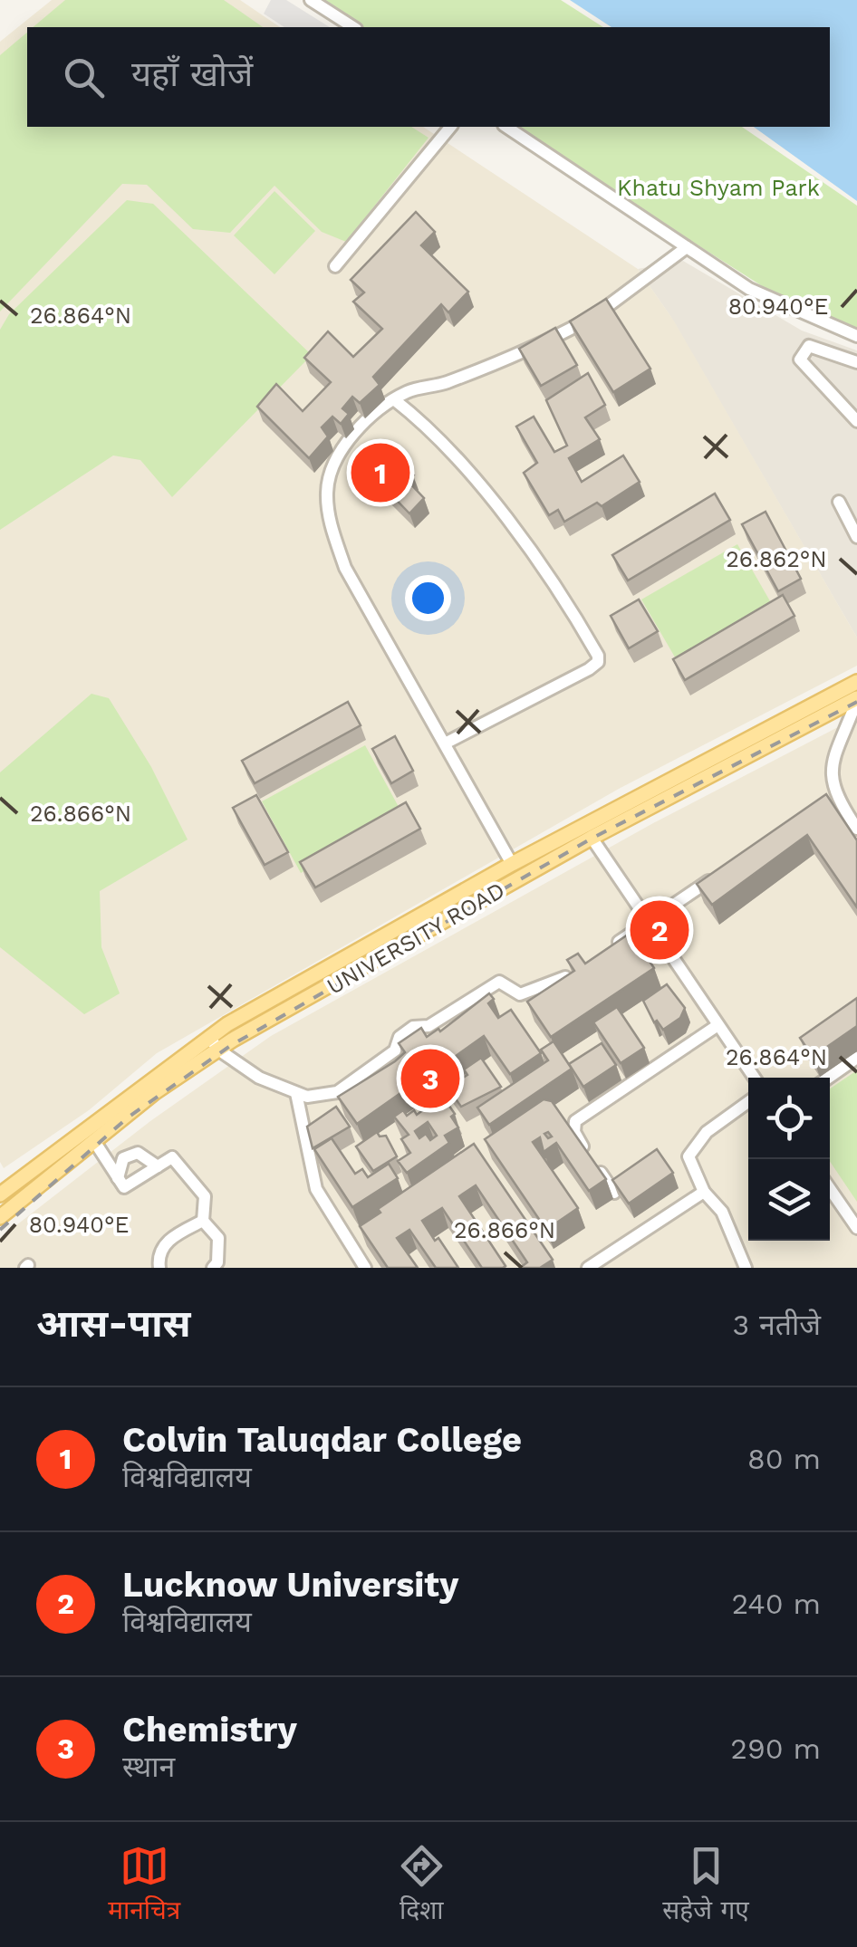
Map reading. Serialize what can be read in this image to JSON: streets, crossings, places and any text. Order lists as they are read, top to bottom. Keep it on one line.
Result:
{"streets":{"main road":["UNIVERSITY ROAD"]},"parks":["Khatu Shyam Park"],"page":{"search":"यहाँ खोजें","pins":["1","2","3"],"heading":["आस-पास","3 नतीजे"],"list":[{"mark":"1","name":"Colvin Taluqdar College","note":"विश्वविद्यालय","value":"80 m"},{"mark":"2","name":"Lucknow University","note":"विश्वविद्यालय","value":"240 m"},{"mark":"3","name":"Chemistry","note":"स्थान","value":"290 m"}],"nav":["मानचित्र","दिशा","सहेजे गए"]},"coordinates":["80.940°E","26.864°N","26.862°N","26.866°N"]}
